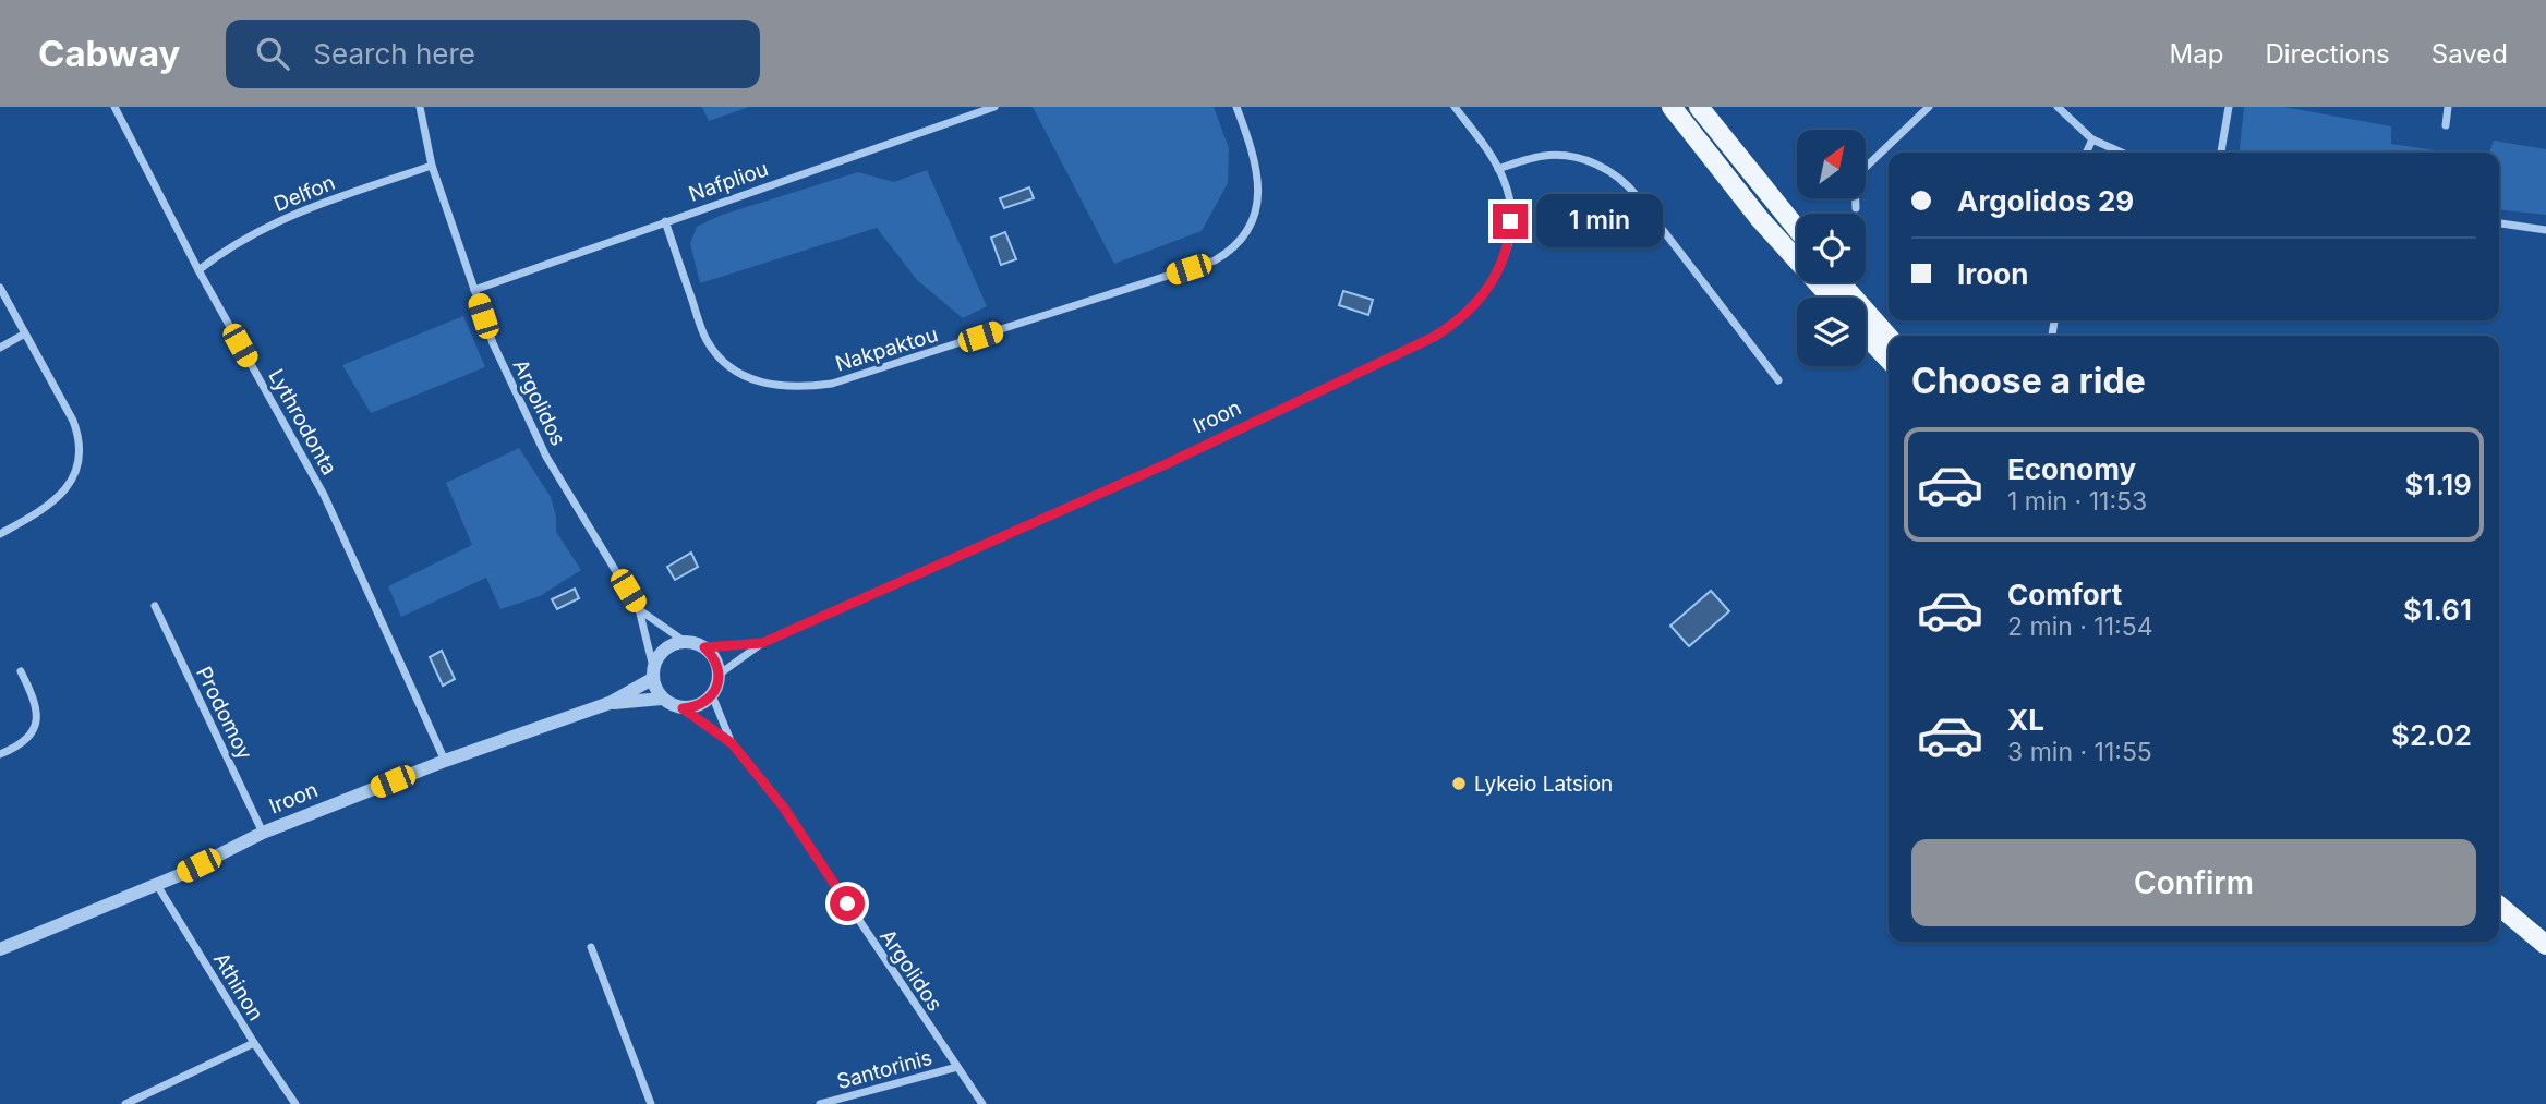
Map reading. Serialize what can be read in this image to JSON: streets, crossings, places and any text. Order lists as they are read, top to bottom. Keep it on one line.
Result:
{"streets":{"street":["Nafpliou","Delfon","Nakpaktou","Argolidos","Iroon","Lythrodonta","Prodomoy","Athinon","Santorinis"]},"crossings":[["Nafpliou","Nakpaktou"],["Nafpliou","Argolidos"],["Delfon","Argolidos"],["Delfon","Lythrodonta"],["Argolidos","Iroon"],["Argolidos","Santorinis"],["Iroon","Lythrodonta"],["Iroon","Prodomoy"],["Iroon","Athinon"]],"places":["Lykeio Latsion"],"north":"top right","page":{"header":"Cabway","search":"Search here","nav":["Map","Directions","Saved"],"banner":["Argolidos 29","Iroon"],"bubble":"1 min","heading":"Choose a ride","list":[{"name":"Economy","note":"1 min · 11:53","value":"$1.19"},{"name":"Comfort","note":"2 min · 11:54","value":"$1.61"},{"name":"XL","note":"3 min · 11:55","value":"$2.02"}],"buttons":"Confirm"}}
